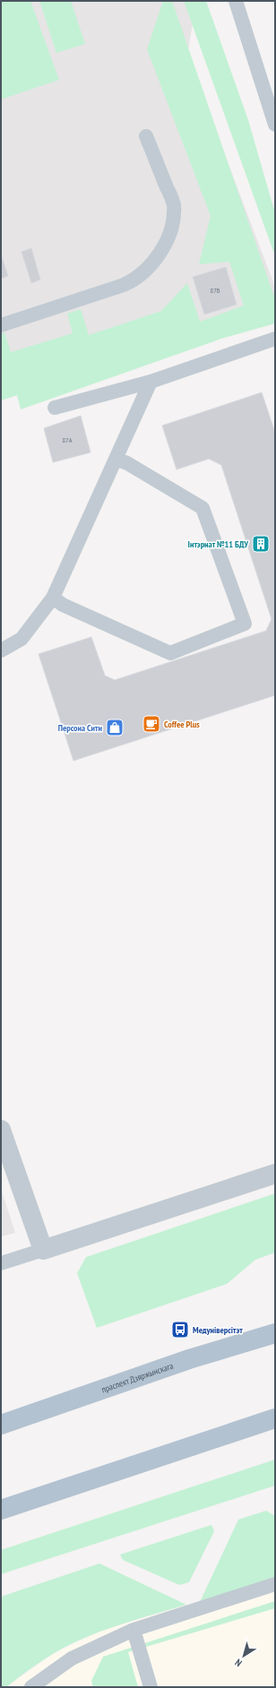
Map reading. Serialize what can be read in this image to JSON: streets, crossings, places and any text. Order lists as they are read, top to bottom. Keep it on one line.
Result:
{"streets":{"main road":["праспект Дзяржынскага"]},"places":{"building":["Інтэрнат №11 БДУ"],"cafe":["Coffee Plus"],"shop":["Персона Сити"],"bus stop":["Медуніверсітэт"]},"house_numbers":["87Б","87А"],"north":"bottom left"}
